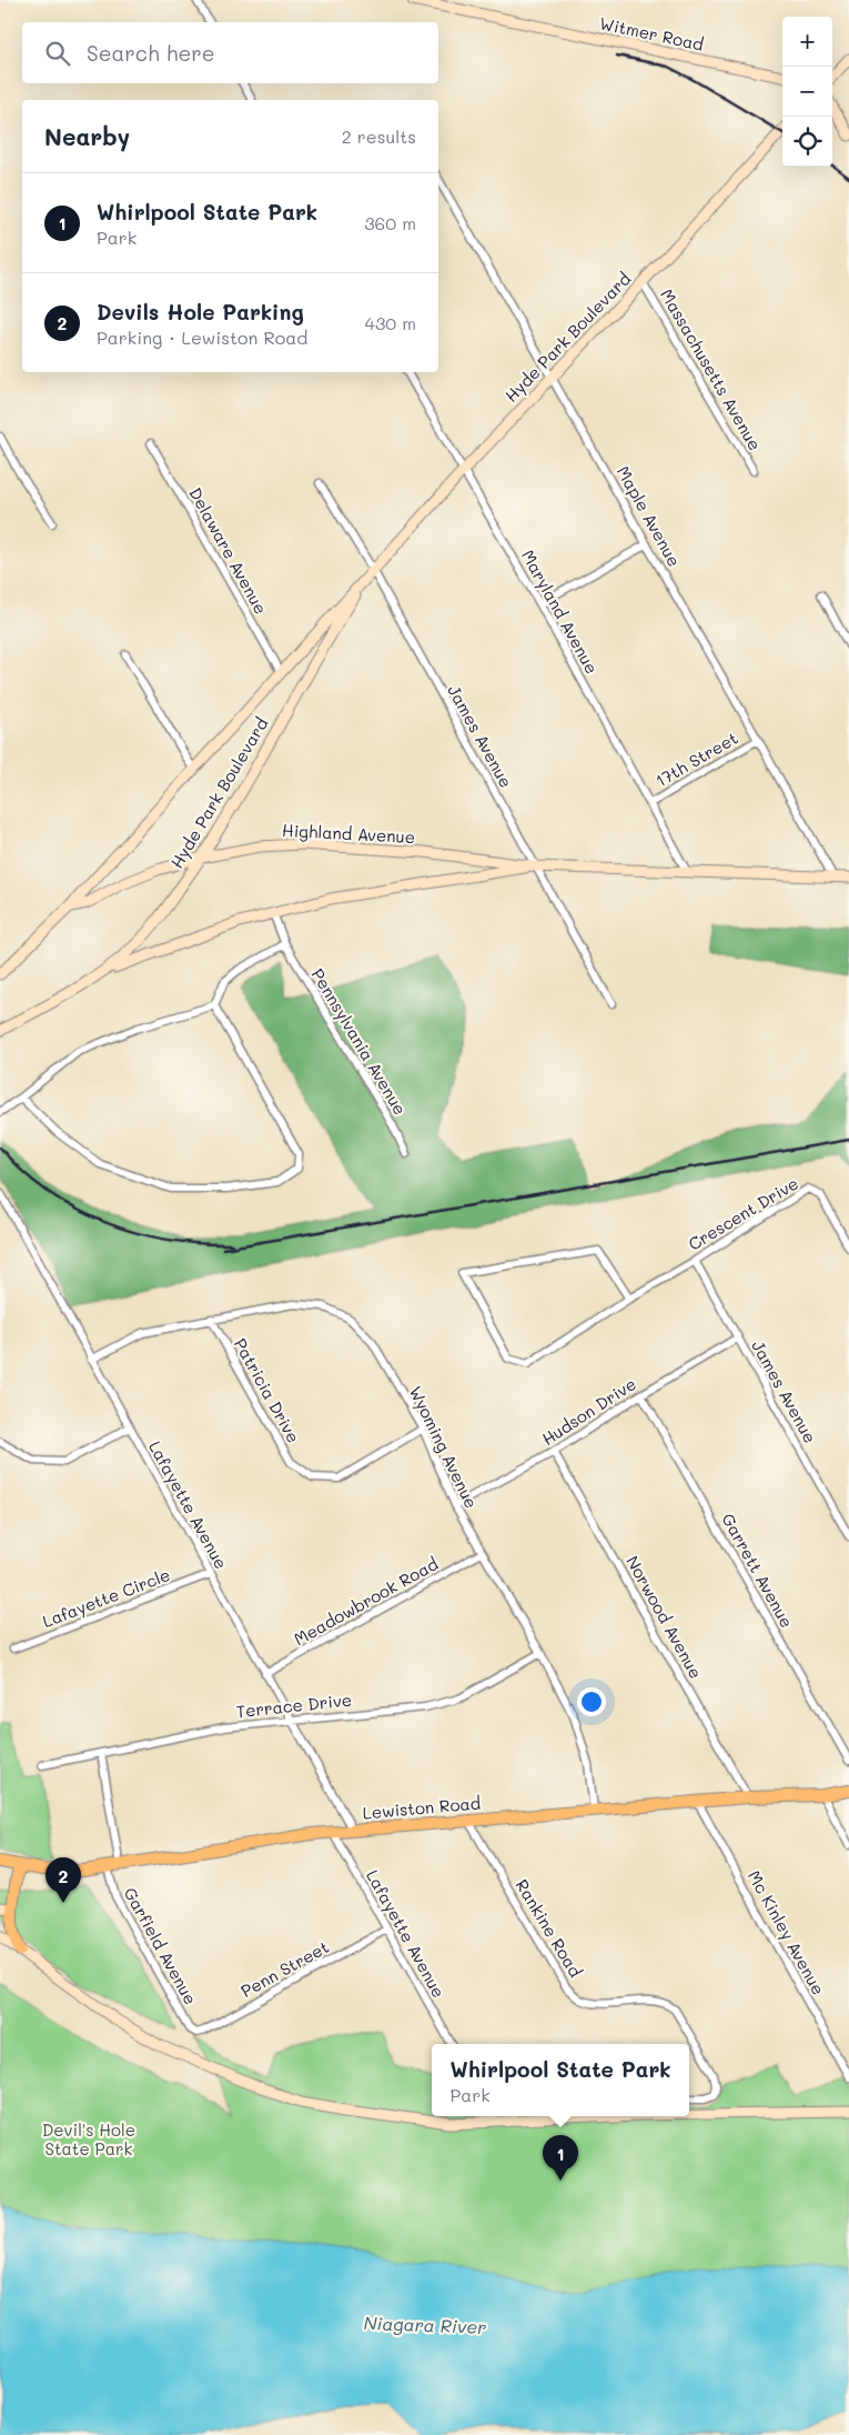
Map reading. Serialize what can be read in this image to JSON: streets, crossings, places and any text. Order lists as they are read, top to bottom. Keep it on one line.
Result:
{"streets":{"main road":["Witmer Road","Hyde Park Boulevard","Highland Avenue","Lewiston Road"],"street":["Massachusetts Avenue","Maple Avenue","Delaware Avenue","Maryland Avenue","James Avenue","17th Street","Pennsylvania Avenue","Crescent Drive","Patricia Drive","Hudson Drive","Wyoming Avenue","Lafayette Avenue","Garrett Avenue","Lafayette Circle","Meadowbrook Road","Norwood Avenue","Terrace Drive","Rankine Road","Mc Kinley Avenue","Garfield Avenue","Penn Street"]},"crossings":[["Hyde Park Boulevard","Massachusetts Avenue"],["Hyde Park Boulevard","Maple Avenue"],["Hyde Park Boulevard","Delaware Avenue"],["Hyde Park Boulevard","Maryland Avenue"],["Hyde Park Boulevard","James Avenue"],["Hyde Park Boulevard","Highland Avenue"],["Maple Avenue","17th Street"],["Maple Avenue","Highland Avenue"],["Maryland Avenue","17th Street"],["Maryland Avenue","Highland Avenue"],["James Avenue","Highland Avenue"],["James Avenue","Crescent Drive"],["James Avenue","Hudson Drive"],["Highland Avenue","Pennsylvania Avenue"],["Patricia Drive","Wyoming Avenue"],["Hudson Drive","Wyoming Avenue"],["Hudson Drive","Garrett Avenue"],["Hudson Drive","Norwood Avenue"],["Wyoming Avenue","Lafayette Avenue"],["Wyoming Avenue","Meadowbrook Road"],["Wyoming Avenue","Terrace Drive"],["Wyoming Avenue","Lewiston Road"],["Lafayette Avenue","Lafayette Circle"],["Lafayette Avenue","Meadowbrook Road"],["Lafayette Avenue","Terrace Drive"],["Lafayette Avenue","Lewiston Road"],["Lafayette Avenue","Penn Street"],["Norwood Avenue","Lewiston Road"],["Lewiston Road","Rankine Road"],["Lewiston Road","Mc Kinley Avenue"],["Lewiston Road","Garfield Avenue"],["Garfield Avenue","Penn Street"]],"water":["Niagara River"],"parks":["Devil's Hole State Park"],"page":{"map_buttons":["+","−"],"search":"Search here","heading":["Nearby","2 results"],"list":[{"mark":"1","name":"Whirlpool State Park","note":"Park","value":"360 m"},{"mark":"2","name":"Devils Hole Parking","note":"Parking · Lewiston Road","value":"430 m"}],"pins":["2","1"],"popup":["Whirlpool State Park","Park"]}}
